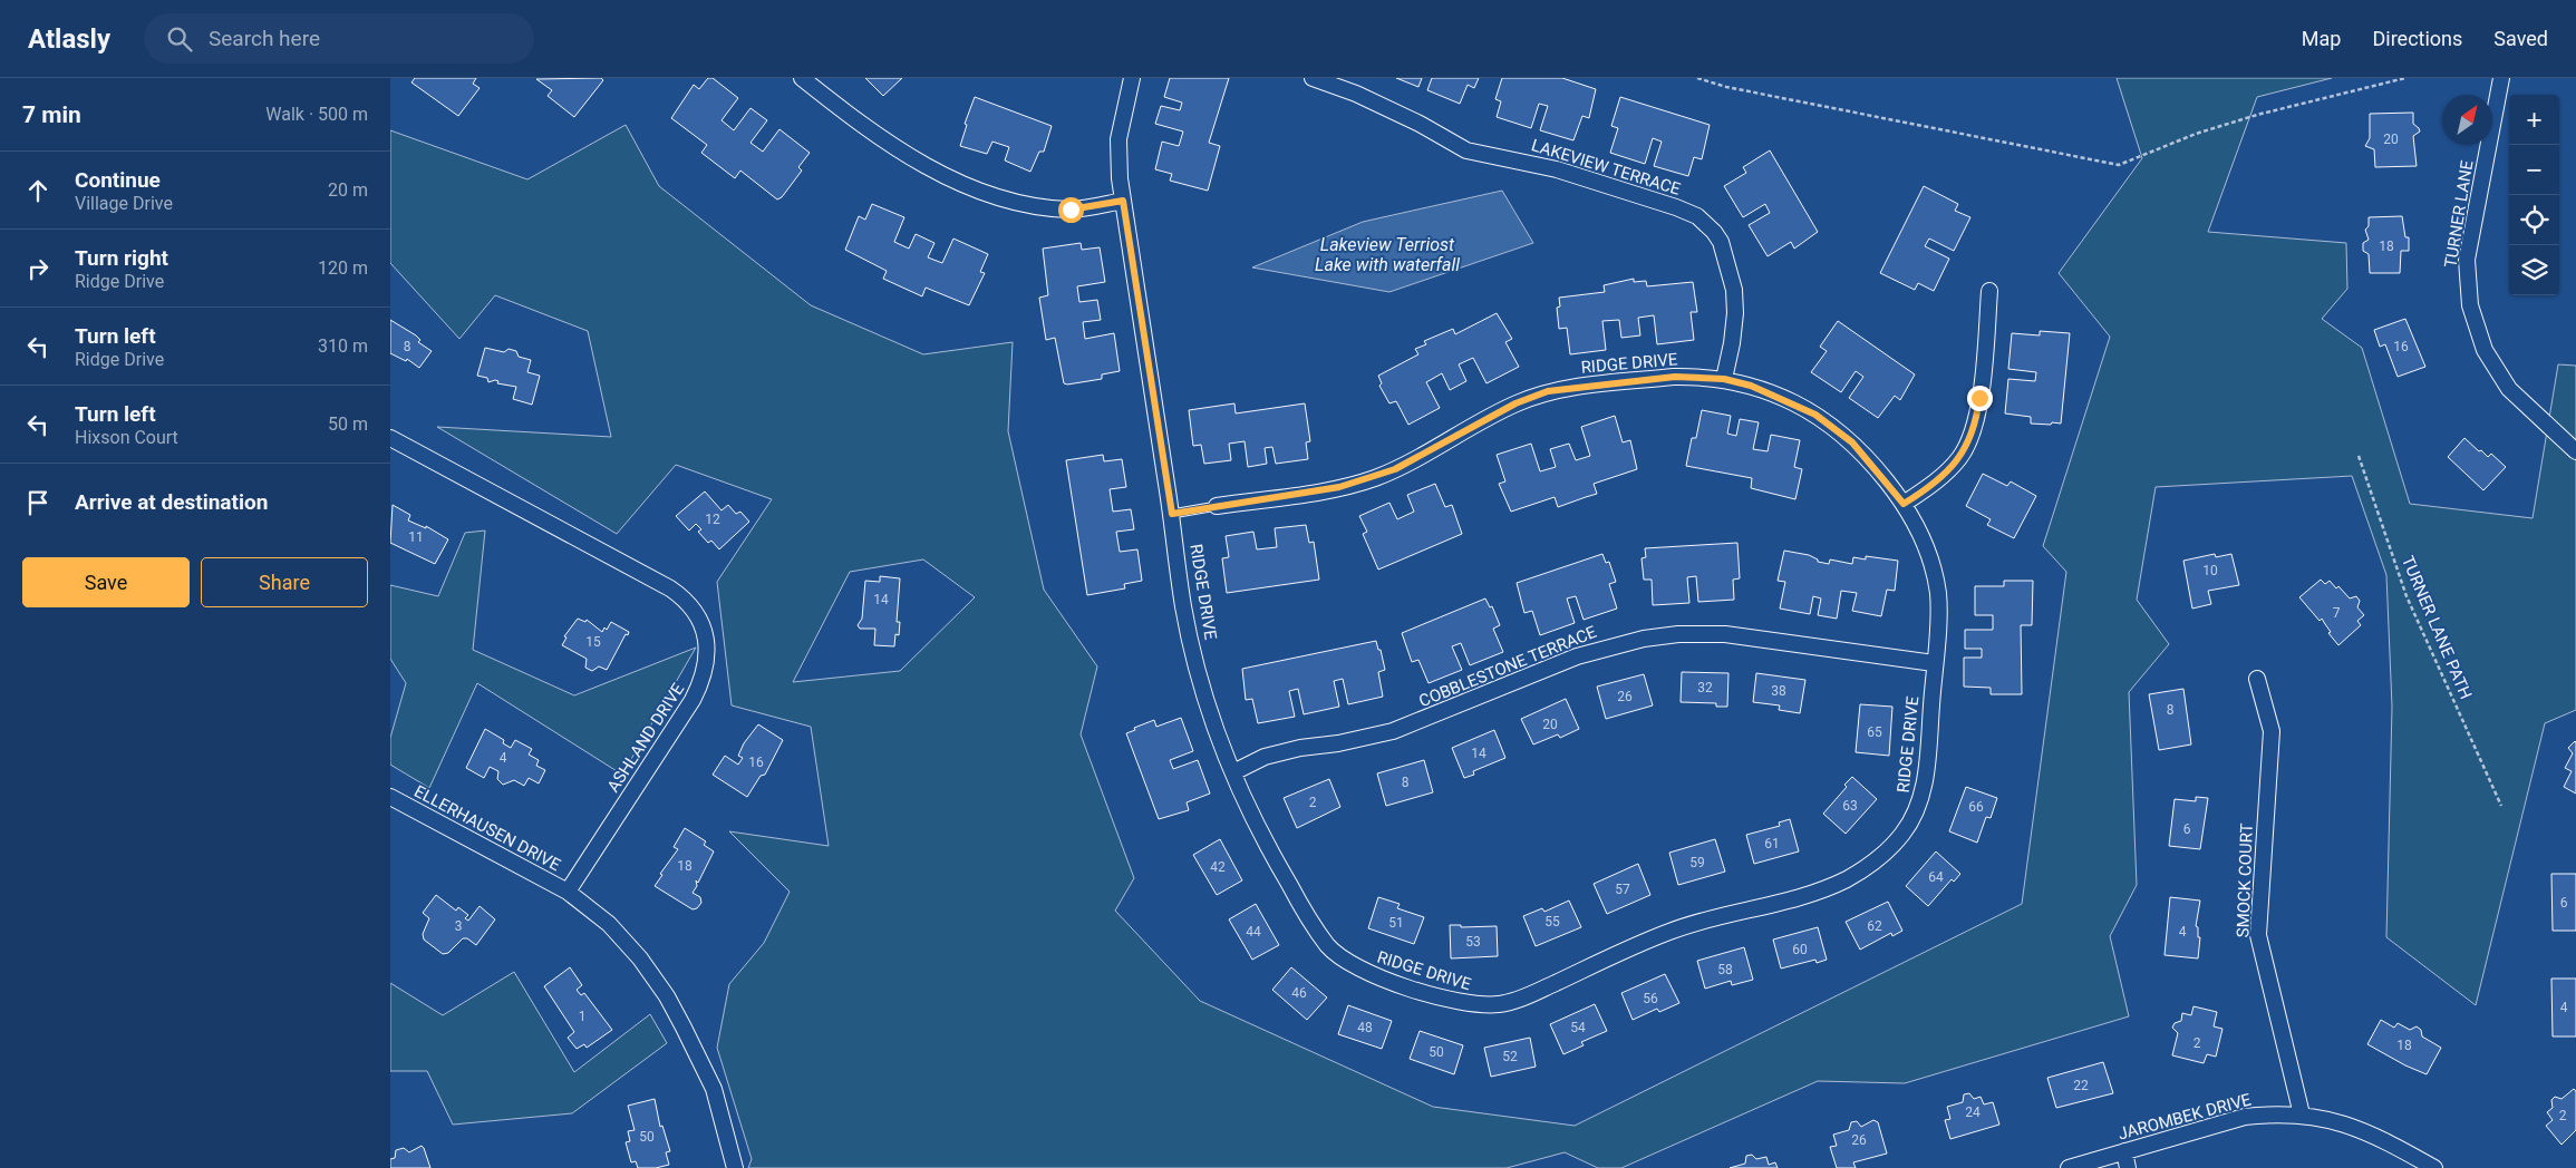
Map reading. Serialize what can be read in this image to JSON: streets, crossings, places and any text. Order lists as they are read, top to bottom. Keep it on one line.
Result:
{"streets":{"street":["LAKEVIEW TERRACE","TURNER LANE","RIDGE DRIVE","COBBLESTONE TERRACE","ASHLAND DRIVE","ELLERHAUSEN DRIVE","SMOCK COURT","JAROMBEK DRIVE"],"path":["TURNER LANE PATH"]},"crossings":[["LAKEVIEW TERRACE","RIDGE DRIVE"],["RIDGE DRIVE","COBBLESTONE TERRACE"],["ASHLAND DRIVE","ELLERHAUSEN DRIVE"],["SMOCK COURT","JAROMBEK DRIVE"]],"water":["Lakeview Terriost Lake with waterfall"],"house_numbers":["20","18","8","16","12","11","10","14","7","15","32","38","26","8","20","65","14","4","16","8","2","63","66","6","61","59","18","42","64","57","6","55","51","3","62","44","4","53","60","58","46","56","4","1","48","54","2","18","50","52","22","24","2","50","26"],"north":"top right","page":{"header":"Atlasly","search":"Search here","nav":["Map","Directions","Saved"],"heading":["7 min","Walk · 500 m"],"map_buttons":["+","−"],"list":[["Continue","Village Drive","20 m"],["Turn right","Ridge Drive","120 m"],["Turn left","Ridge Drive","310 m"],["Turn left","Hixson Court","50 m"],"Arrive at destination"],"buttons":["Save","Share"]}}
